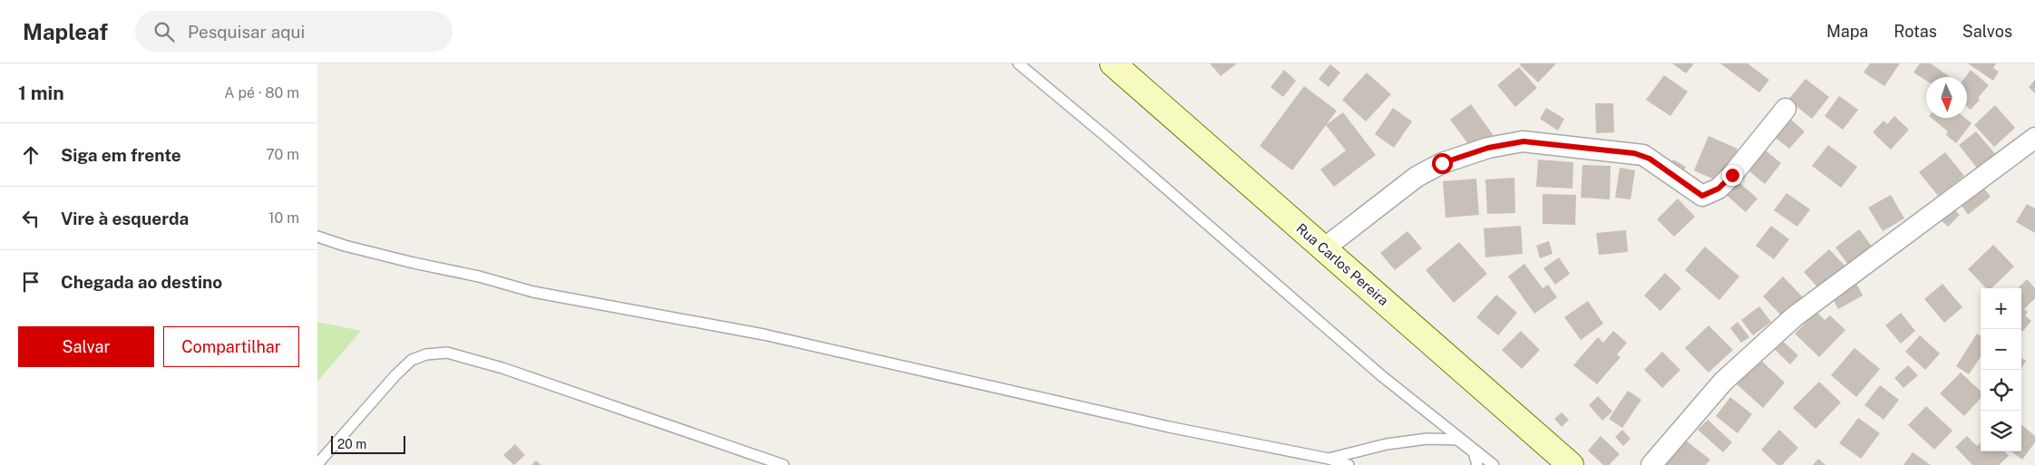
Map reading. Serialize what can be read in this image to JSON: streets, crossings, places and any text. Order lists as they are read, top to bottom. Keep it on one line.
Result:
{"streets":{"main road":["Rua Carlos Pereira"]},"scale_bar":"20 m","north":"bottom","page":{"header":"Mapleaf","search":"Pesquisar aqui","nav":["Mapa","Rotas","Salvos"],"heading":["1 min","A pé · 80 m"],"list":[["Siga em frente","70 m"],["Vire à esquerda","10 m"],"Chegada ao destino"],"map_buttons":["+","−"],"buttons":["Salvar","Compartilhar"],"scale":"20 m"}}
